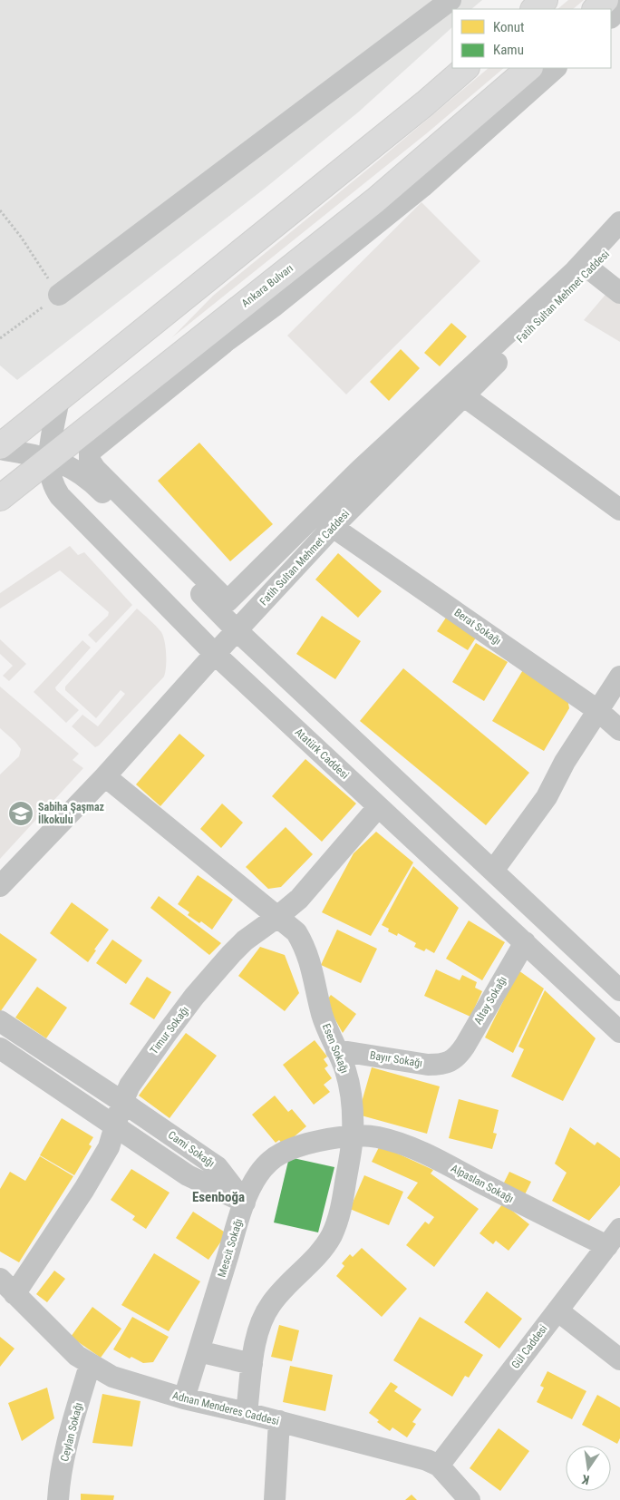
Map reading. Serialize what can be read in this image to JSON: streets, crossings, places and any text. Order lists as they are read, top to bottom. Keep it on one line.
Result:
{"streets":{"main road":["Ankara Bulvarı"],"street":["Fatih Sultan Mehmet Caddesi","Berat Sokağı","Atatürk Caddesi","Altay Sokağı","Timur Sokağı","Esen Sokağı","Bayır Sokağı","Cami Sokağı","Alpaslan Sokağı","Mescit Sokağı","Gül Caddesi","Adnan Menderes Caddesi","Ceylan Sokağı"]},"crossings":[["Ankara Bulvarı","Atatürk Caddesi"],["Fatih Sultan Mehmet Caddesi","Berat Sokağı"],["Fatih Sultan Mehmet Caddesi","Atatürk Caddesi"],["Fatih Sultan Mehmet Caddesi","Esen Sokağı"],["Atatürk Caddesi","Altay Sokağı"],["Atatürk Caddesi","Timur Sokağı"],["Altay Sokağı","Bayır Sokağı"],["Timur Sokağı","Esen Sokağı"],["Timur Sokağı","Cami Sokağı"],["Timur Sokağı","Adnan Menderes Caddesi"],["Esen Sokağı","Bayır Sokağı"],["Esen Sokağı","Alpaslan Sokağı"],["Esen Sokağı","Mescit Sokağı"],["Esen Sokağı","Adnan Menderes Caddesi"],["Cami Sokağı","Mescit Sokağı"],["Alpaslan Sokağı","Mescit Sokağı"],["Alpaslan Sokağı","Gül Caddesi"],["Mescit Sokağı","Adnan Menderes Caddesi"],["Gül Caddesi","Adnan Menderes Caddesi"],["Adnan Menderes Caddesi","Ceylan Sokağı"]],"districts":["Esenboğa"],"places":{"school or university":["Sabiha Şaşmaz İlkokulu"]},"legend":["Konut","Kamu"],"north":"bottom"}
